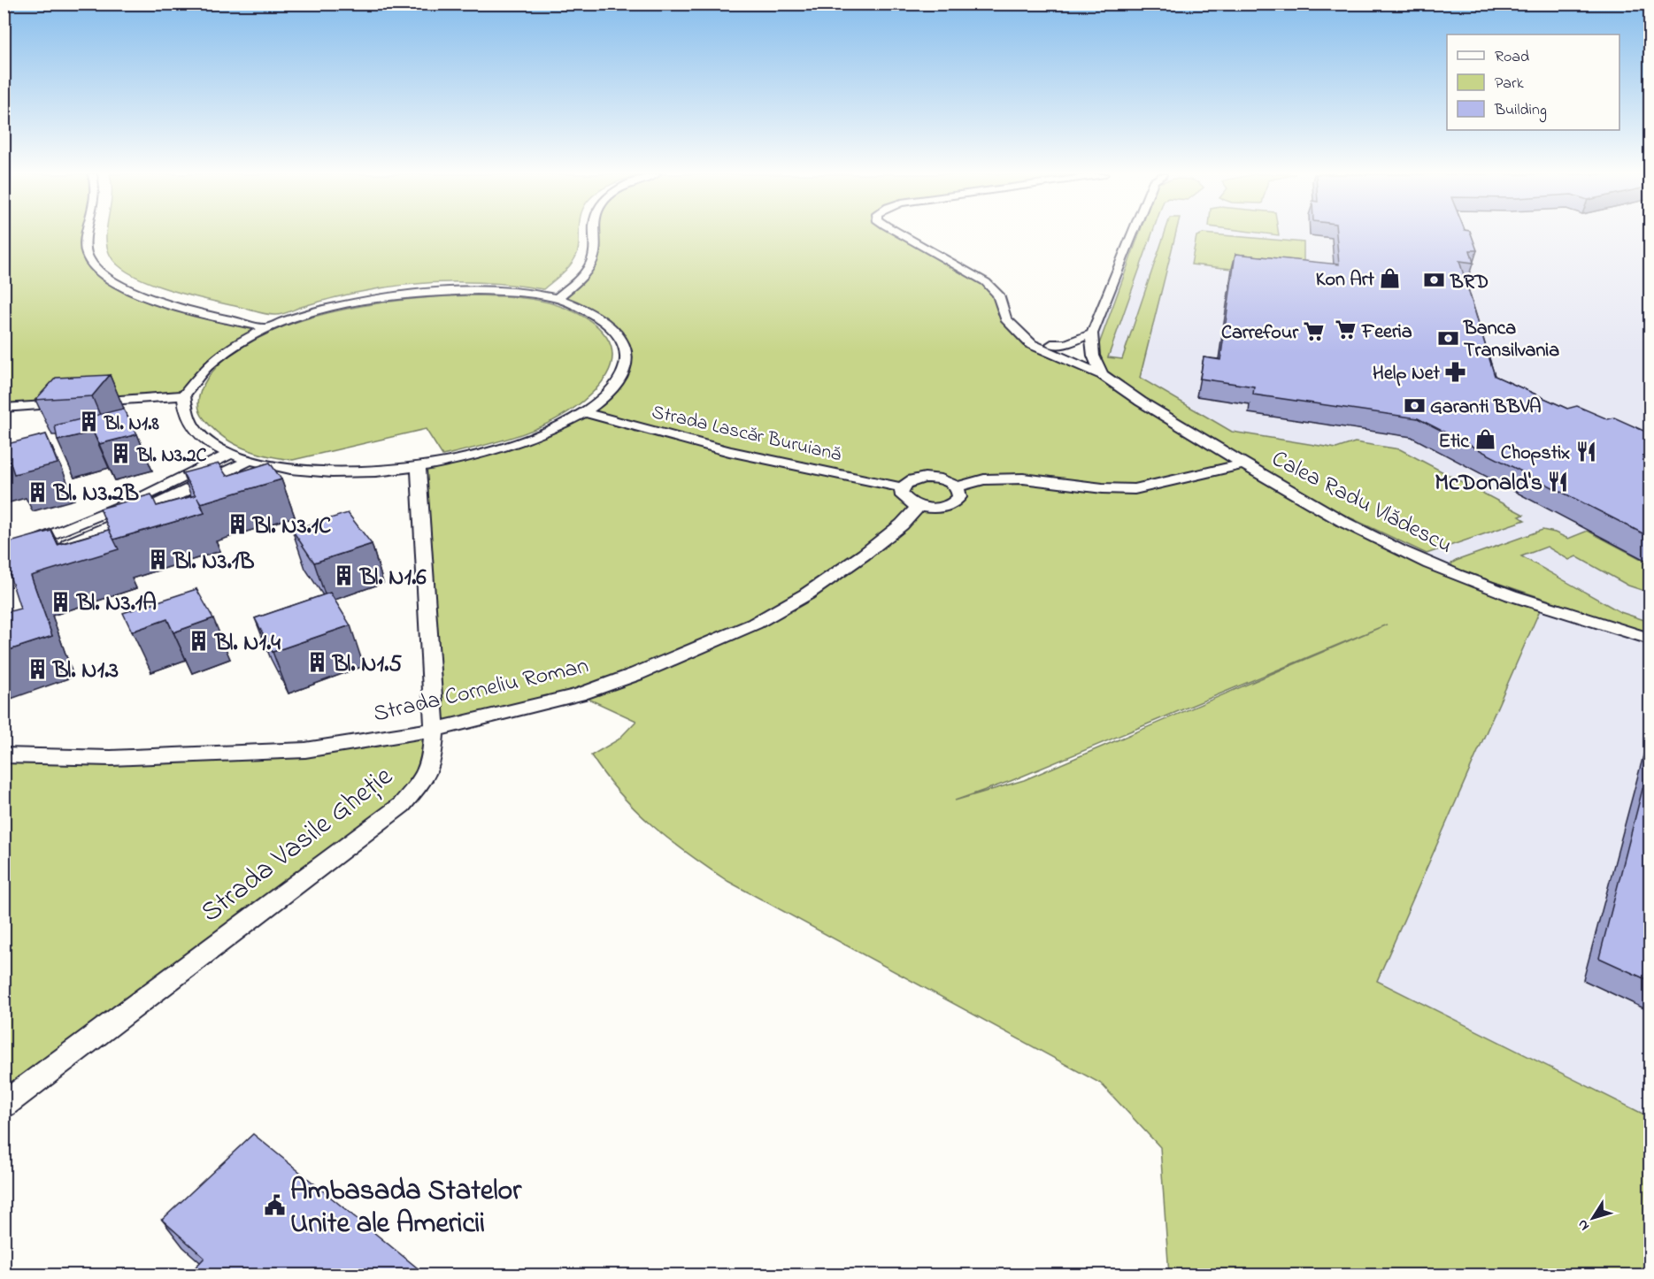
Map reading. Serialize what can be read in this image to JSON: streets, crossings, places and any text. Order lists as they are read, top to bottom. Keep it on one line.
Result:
{"streets":{"street":["Strada Lascăr Buruiană","Calea Radu Vlădescu","Strada Corneliu Roman","Strada Vasile Gheție"]},"crossings":[["Strada Corneliu Roman","Strada Vasile Gheție"]],"places":{"shop":["Kon Art","Etic"],"bank":["BRD","Banca Transilvania","Garanti BBVA"],"supermarket":["Feeria","Carrefour"],"pharmacy":["Help Net"],"building":["Bl. N1.8","Bl. N3.2C","Bl. N3.2B","Bl. N3.1C","Bl. N3.1B","Bl. N1.6","Bl. N3.1A","Bl. N1.4","Bl. N1.5","Bl. N1.3"],"restaurant":["Chopstix","McDonald's"],"public building":["Ambasada Statelor Unite ale Americii"]},"legend":["Road","Park","Building"],"north":"bottom left"}
